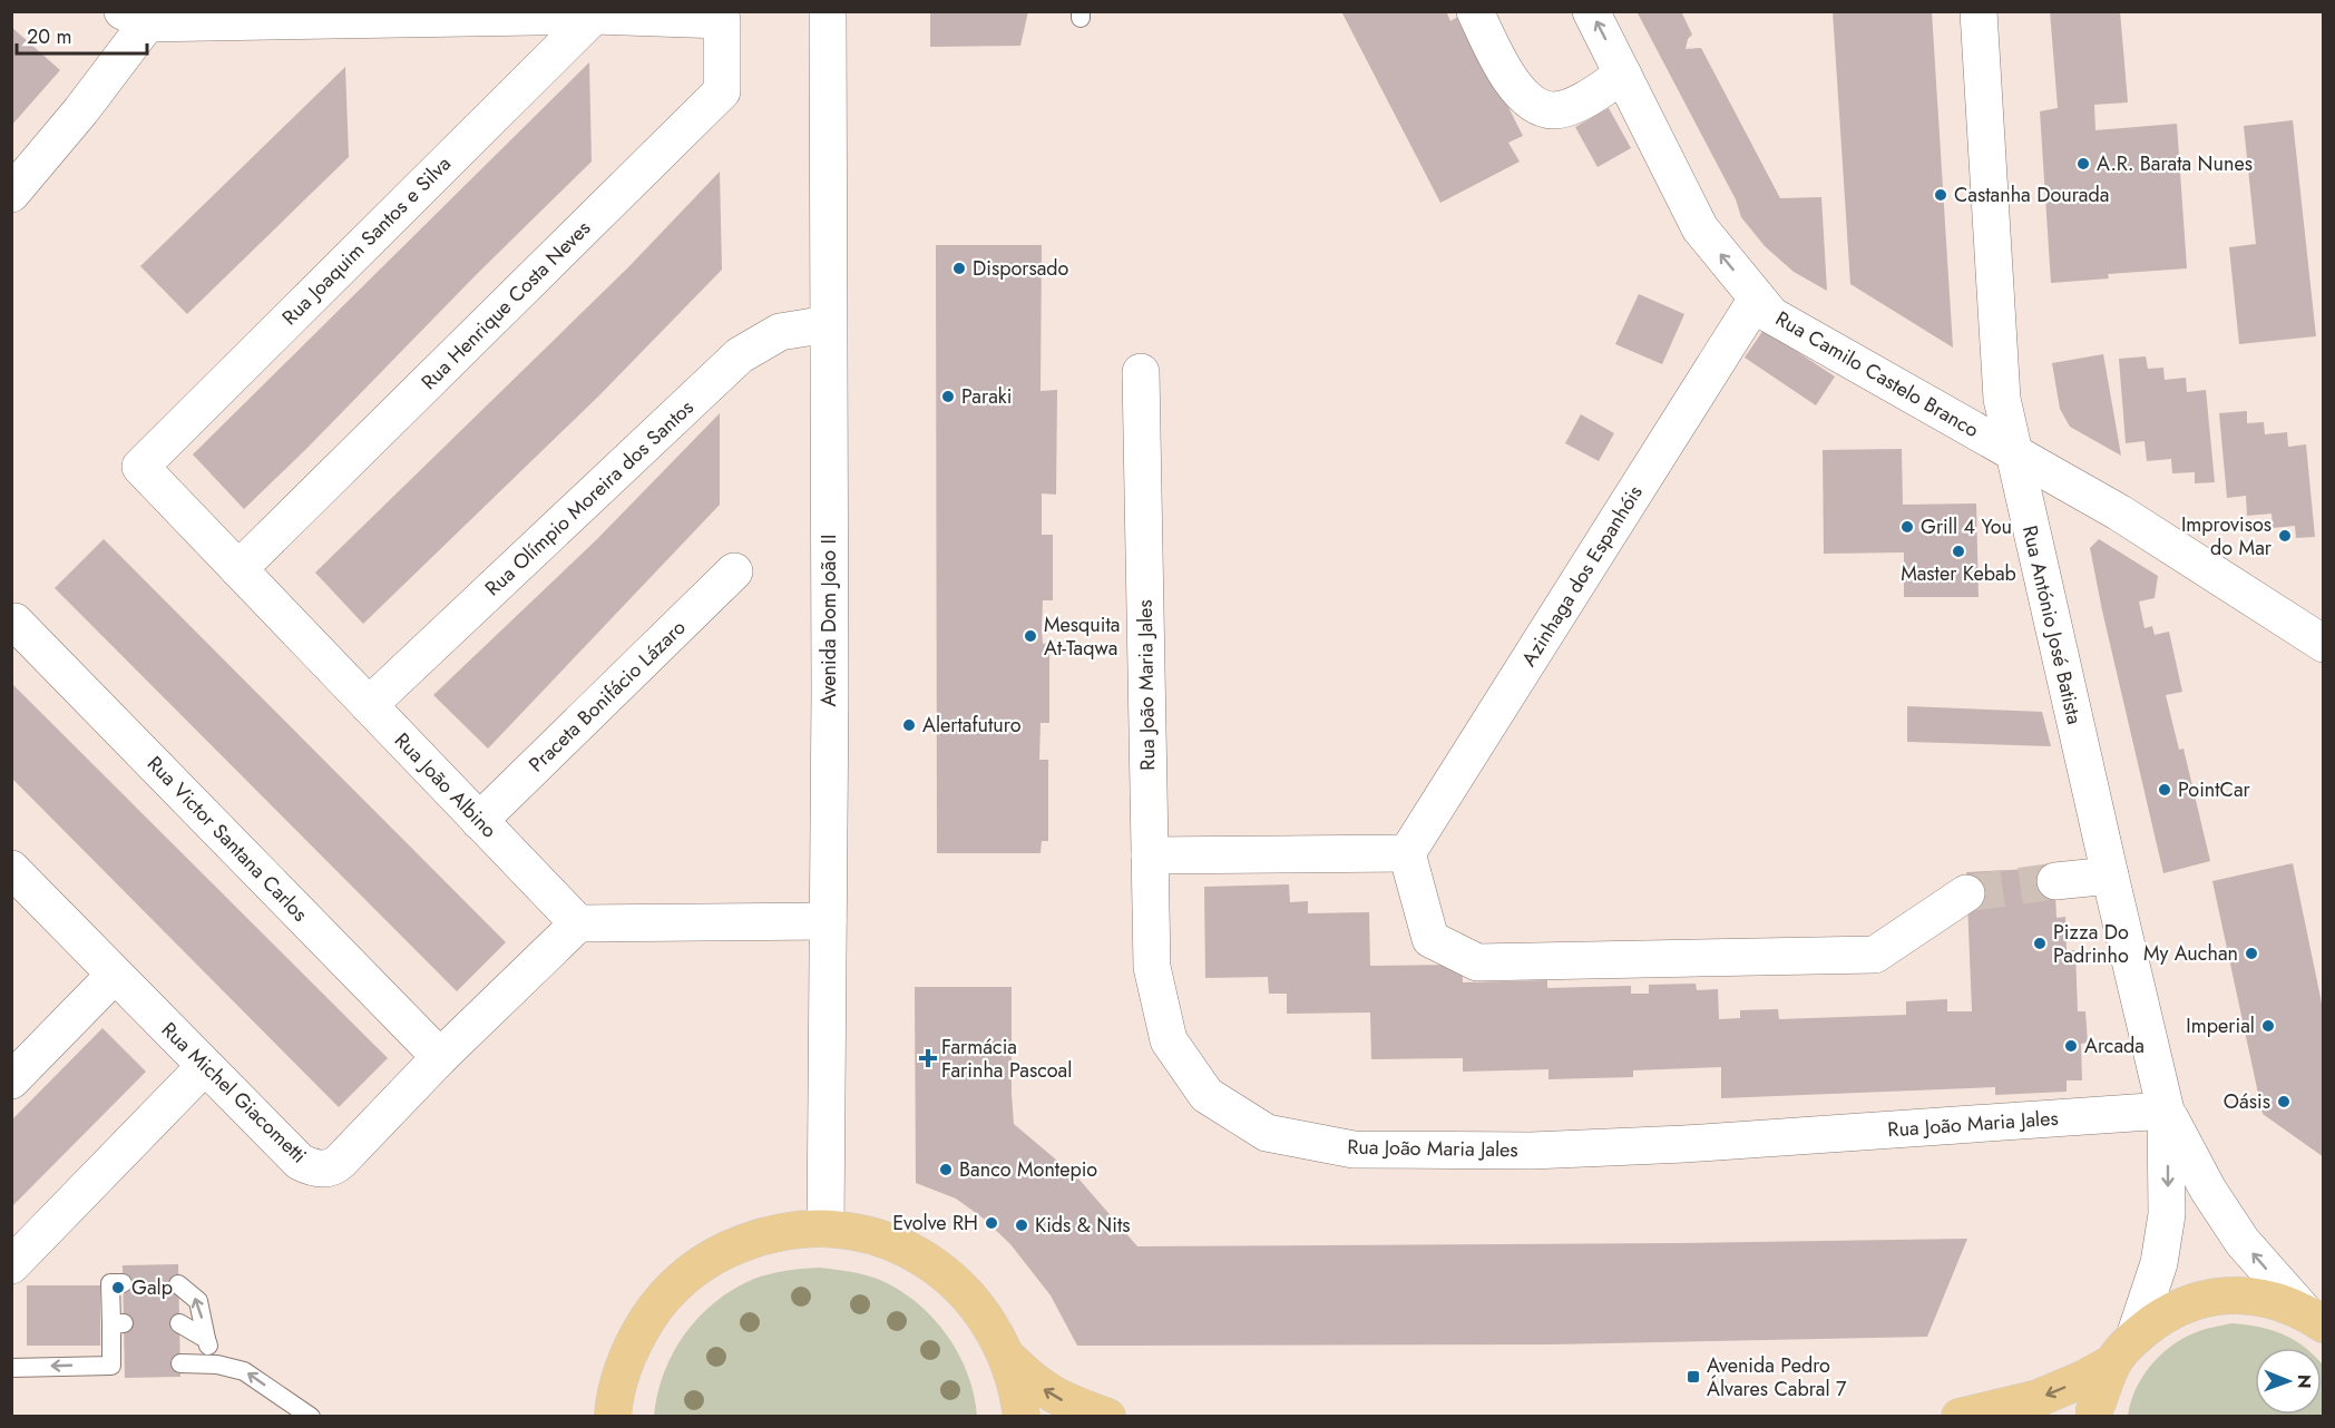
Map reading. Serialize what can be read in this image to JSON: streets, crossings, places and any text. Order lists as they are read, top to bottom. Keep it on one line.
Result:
{"streets":{"street":["Rua Joaquim Santos e Silva","Rua Henrique Costa Neves","Rua Camilo Castelo Branco","Rua Olímpio Moreira dos Santos","Azinhaga dos Espanhóis","Avenida Dom João II","Rua António José Batista","Rua João Maria Jales","Praceta Bonifácio Lázaro","Rua João Albino","Rua Victor Santana Carlos","Rua Michel Giacometti"]},"crossings":[["Rua Joaquim Santos e Silva","Rua Henrique Costa Neves"],["Rua Joaquim Santos e Silva","Rua João Albino"],["Rua Henrique Costa Neves","Rua João Albino"],["Rua Camilo Castelo Branco","Azinhaga dos Espanhóis"],["Rua Camilo Castelo Branco","Rua António José Batista"],["Rua Olímpio Moreira dos Santos","Avenida Dom João II"],["Rua Olímpio Moreira dos Santos","Rua João Albino"],["Rua António José Batista","Rua João Maria Jales"],["Praceta Bonifácio Lázaro","Rua João Albino"],["Rua João Albino","Rua Michel Giacometti"],["Rua Victor Santana Carlos","Rua Michel Giacometti"]],"places":{"other":["A.R. Barata Nunes","Castanha Dourada","Disporsado","Paraki","Grill 4 You","Improvisos do Mar","Master Kebab","Mesquita At-Taqwa","Alertafuturo","PointCar","Pizza Do Padrinho","My Auchan","Imperial","Arcada","Oásis","Banco Montepio","Evolve RH","Kids & Nits","Galp"],"health":["Farmácia Farinha Pascoal"],"transit":["Avenida Pedro Álvares Cabral 7"]},"scale_bar":"20 m","north":"right"}
